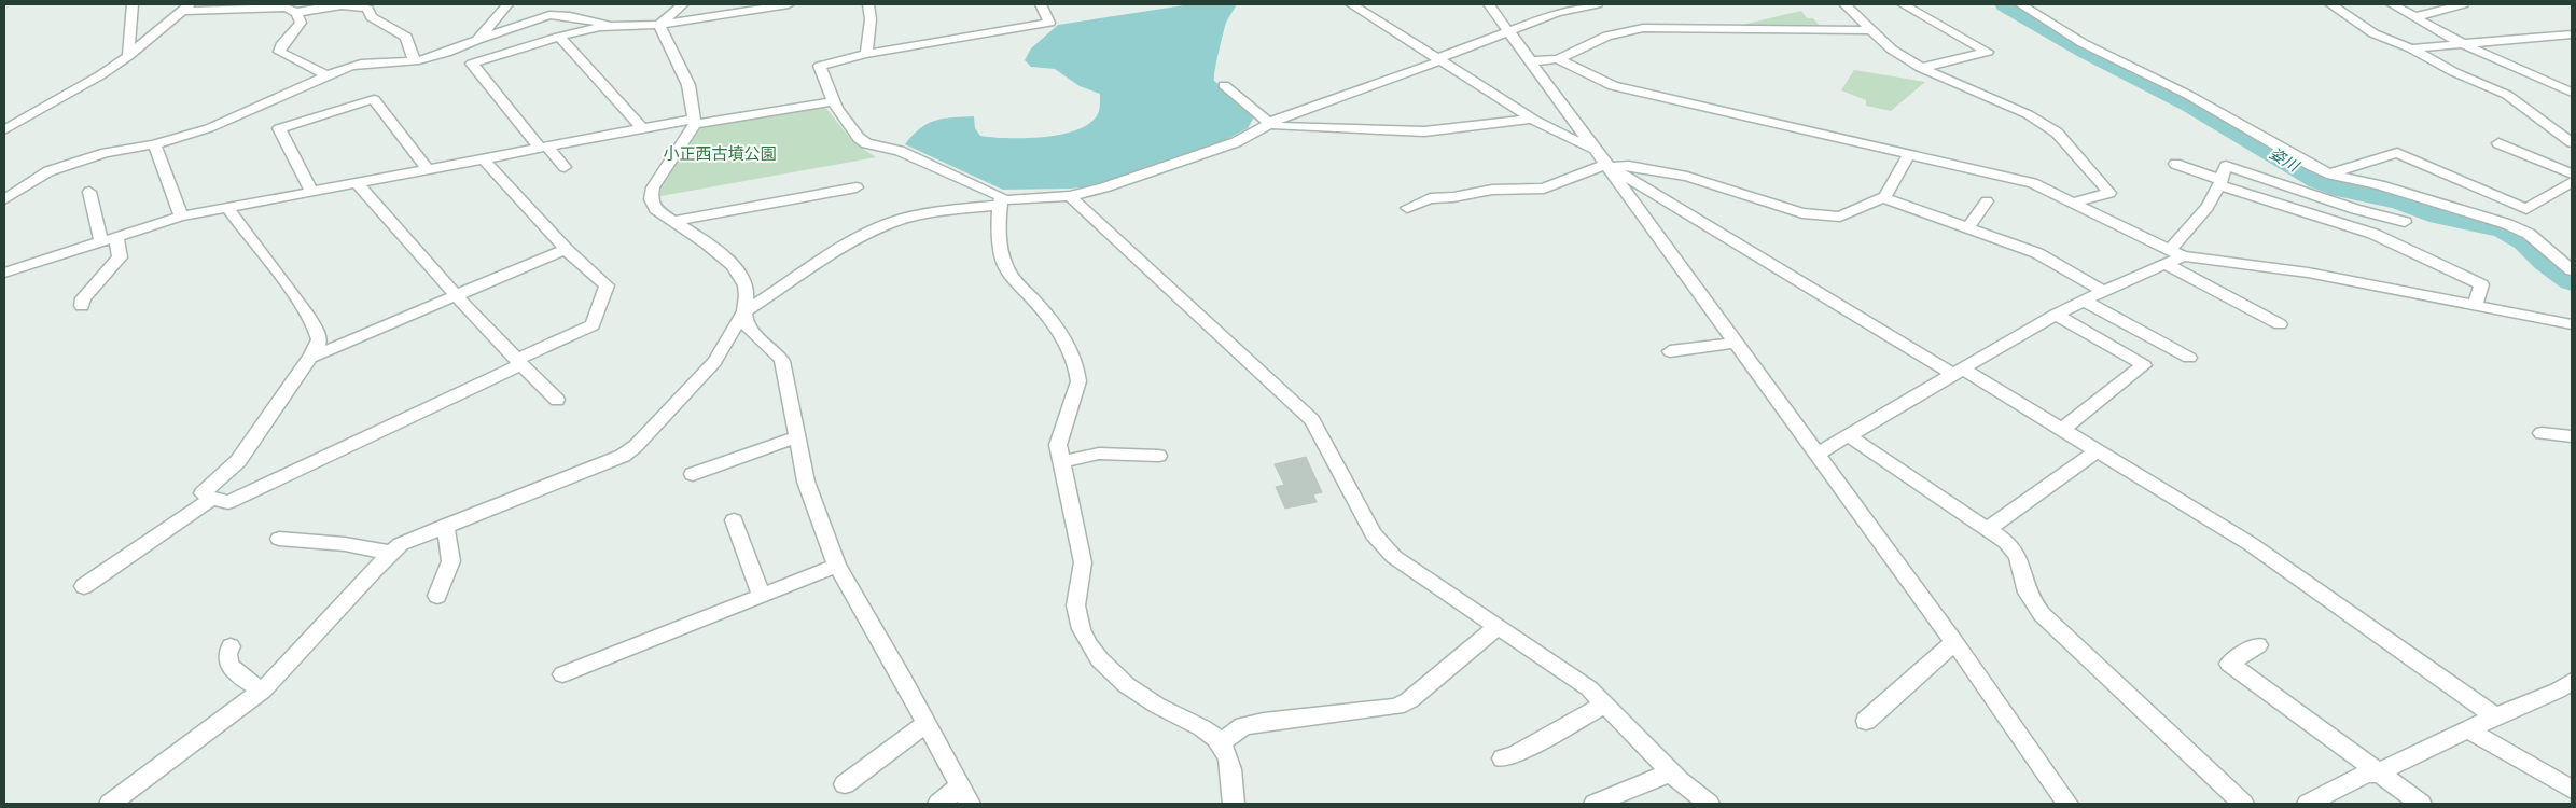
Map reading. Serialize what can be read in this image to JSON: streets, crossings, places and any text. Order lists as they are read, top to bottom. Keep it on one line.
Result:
{"water":["姿川"],"parks":["小正西古墳公園"]}
